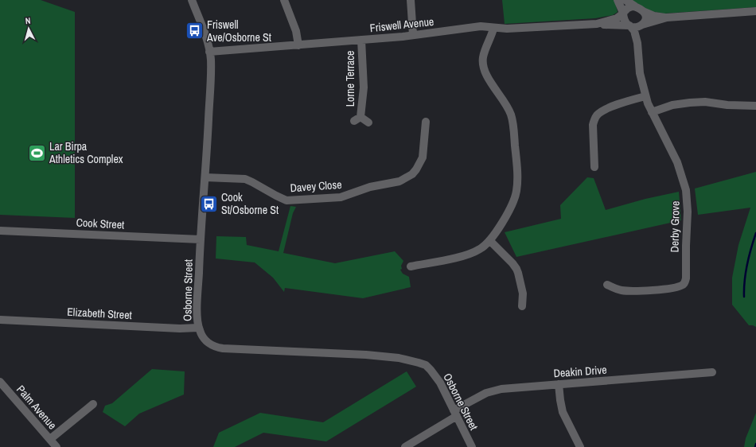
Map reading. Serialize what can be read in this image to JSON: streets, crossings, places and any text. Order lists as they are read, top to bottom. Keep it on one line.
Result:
{"streets":{"street":["Friswell Avenue","Lorne Terrace","Davey Close","Cook Street","Derby Grove","Osborne Street","Elizabeth Street","Deakin Drive","Palm Avenue"]},"crossings":[["Friswell Avenue","Lorne Terrace"],["Friswell Avenue","Derby Grove"],["Friswell Avenue","Osborne Street"],["Davey Close","Osborne Street"],["Cook Street","Osborne Street"],["Osborne Street","Elizabeth Street"],["Osborne Street","Deakin Drive"]],"places":{"bus stop":["Friswell Ave/Osborne St","Cook St/Osborne St"],"sports":["Lar Birpa Athletics Complex"]},"north":"top"}
